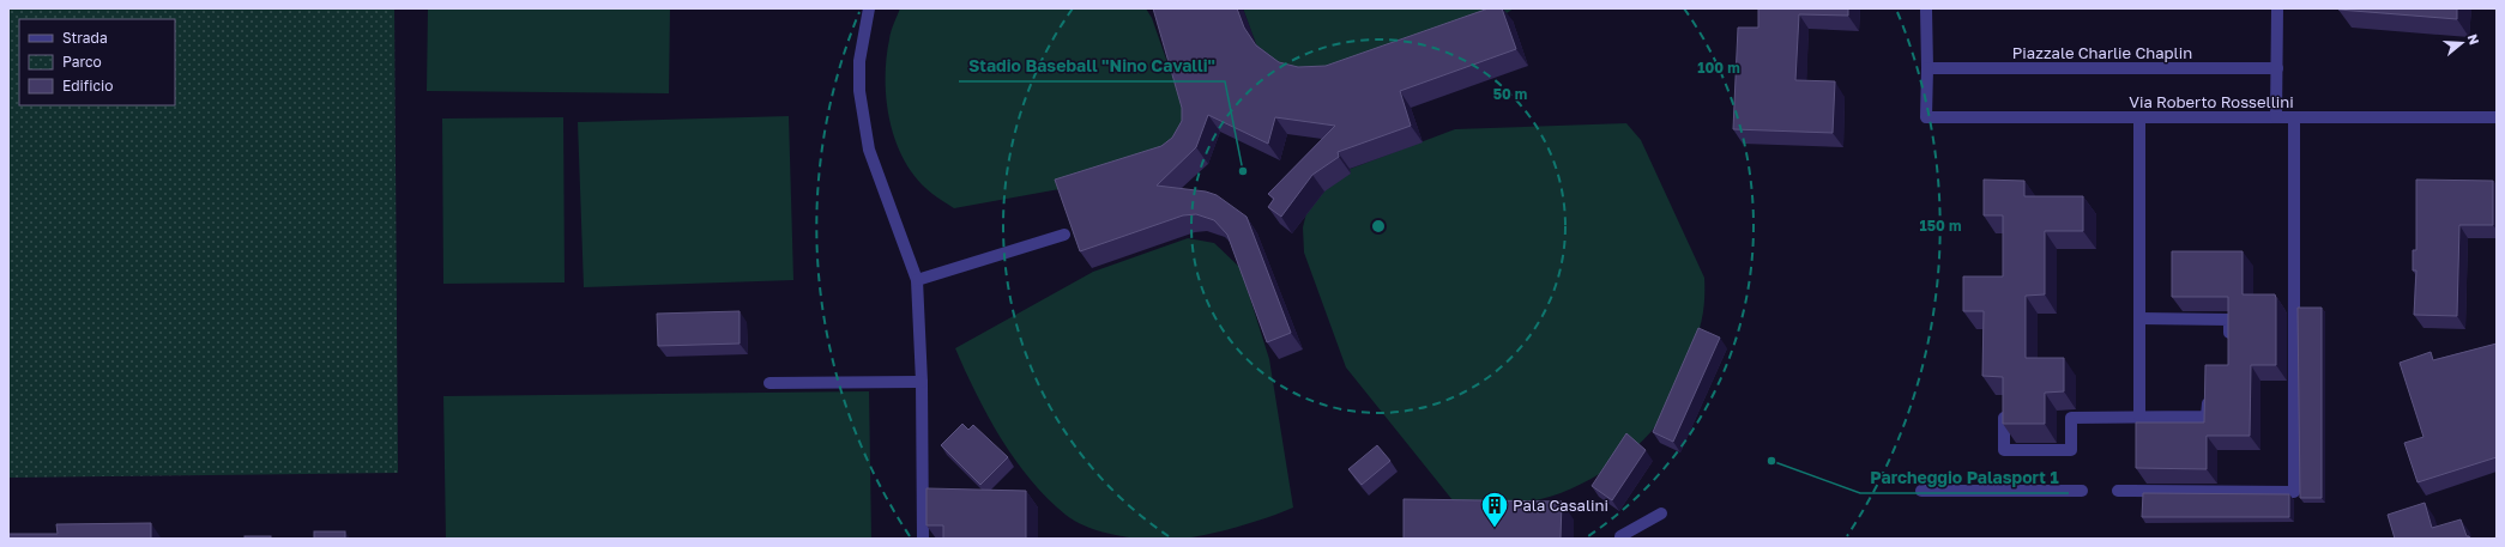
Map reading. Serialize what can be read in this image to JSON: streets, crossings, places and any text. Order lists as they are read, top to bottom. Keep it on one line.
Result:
{"streets":{"street":["Piazzale Charlie Chaplin","Via Roberto Rossellini"]},"crossings":[["Piazzale Charlie Chaplin","Via Roberto Rossellini"]],"places":{"other":["Stadio Baseball \"Nino Cavalli\"","Parcheggio Palasport 1"],"building":["Pala Casalini"]},"legend":["Strada","Parco","Edificio"],"north":"right","rings":["100 m","50 m","150 m"]}
